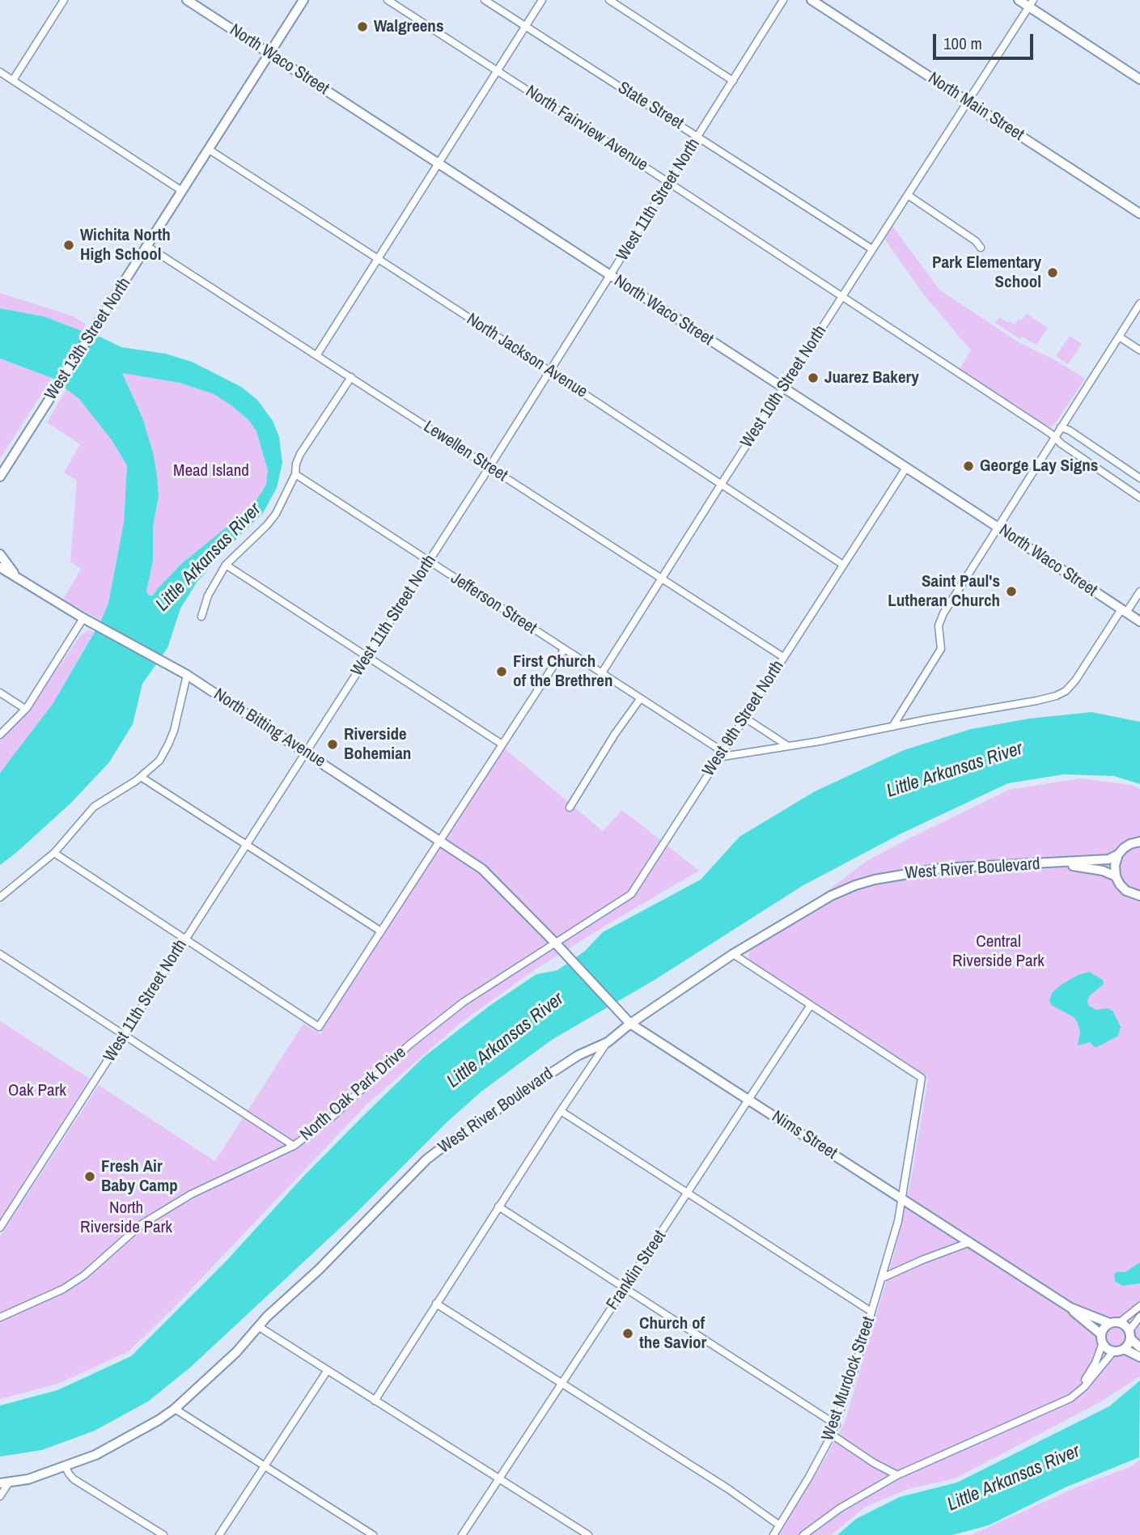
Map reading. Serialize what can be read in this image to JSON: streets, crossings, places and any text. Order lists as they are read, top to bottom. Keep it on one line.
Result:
{"streets":{"street":["North Waco Street","State Street","North Main Street","North Fairview Avenue","West 11th Street North","West 13th Street North","North Jackson Avenue","West 10th Street North","Lewellen Street","Jefferson Street","West 9th Street North","North Bitting Avenue","West River Boulevard","North Oak Park Drive","Nims Street","Franklin Street","West Murdock Street"]},"crossings":[["North Waco Street","West 11th Street North"],["North Waco Street","West 13th Street North"],["North Waco Street","West 10th Street North"],["North Waco Street","West 9th Street North"],["State Street","West 11th Street North"],["State Street","West 10th Street North"],["North Main Street","West 10th Street North"],["North Fairview Avenue","West 11th Street North"],["North Fairview Avenue","West 10th Street North"],["West 11th Street North","North Jackson Avenue"],["West 11th Street North","Lewellen Street"],["West 11th Street North","Jefferson Street"],["West 11th Street North","North Bitting Avenue"],["West 13th Street North","North Jackson Avenue"],["West 13th Street North","Lewellen Street"],["North Jackson Avenue","West 10th Street North"],["North Jackson Avenue","West 9th Street North"],["West 10th Street North","Lewellen Street"],["West 10th Street North","Jefferson Street"],["Lewellen Street","West 9th Street North"],["Jefferson Street","West 9th Street North"],["West 9th Street North","North Bitting Avenue"],["West 9th Street North","North Oak Park Drive"],["West 9th Street North","Nims Street"],["North Bitting Avenue","North Oak Park Drive"],["North Bitting Avenue","Nims Street"],["West River Boulevard","Nims Street"],["North Oak Park Drive","Nims Street"],["Nims Street","Franklin Street"],["Nims Street","West Murdock Street"],["Franklin Street","West Murdock Street"]],"water":["Little Arkansas River"],"parks":["Mead Island","Central Riverside Park","Oak Park","North Riverside Park"],"places":["Walgreens","Wichita North High School","Park Elementary School","Juarez Bakery","George Lay Signs","Saint Paul's Lutheran Church","First Church of the Brethren","Riverside Bohemian","Fresh Air Baby Camp","Church of the Savior"],"scale_bar":"100 m"}
